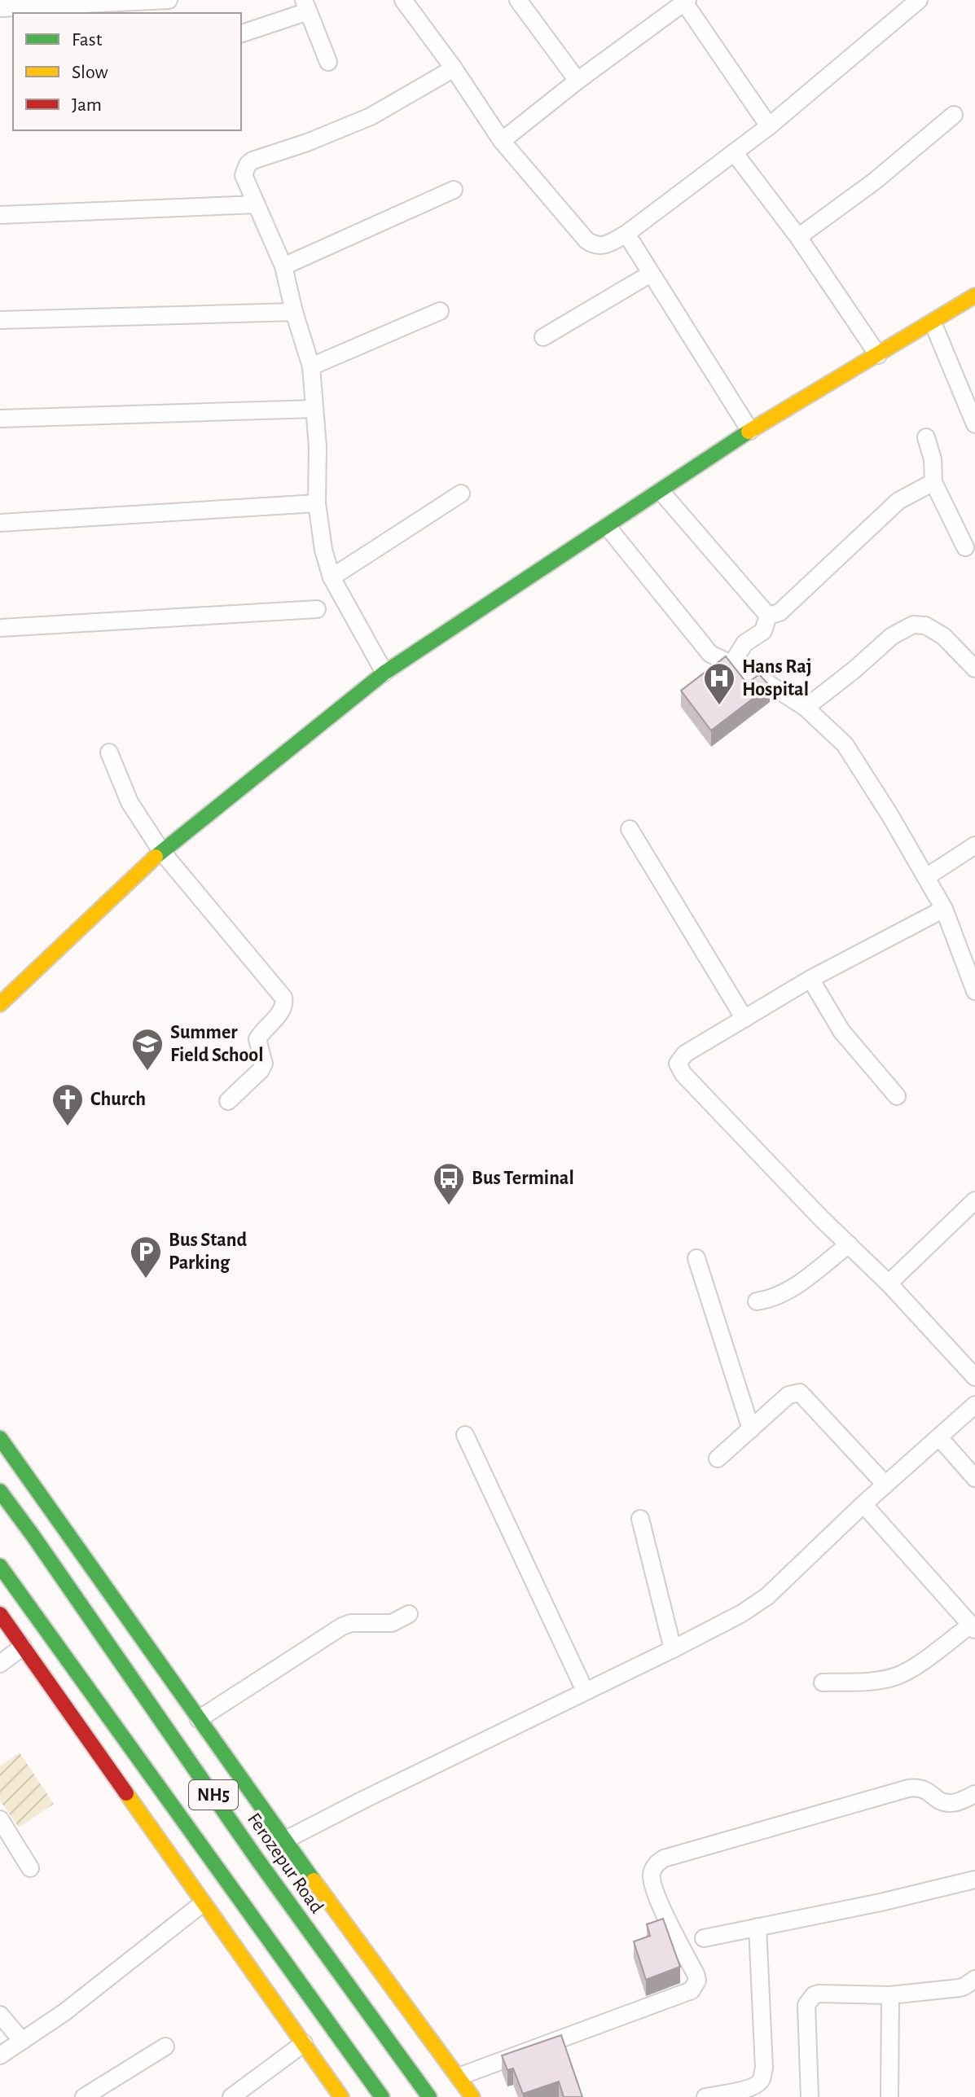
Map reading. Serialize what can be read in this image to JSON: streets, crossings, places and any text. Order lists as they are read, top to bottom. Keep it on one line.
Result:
{"streets":{"main road":["NH5","Ferozepur Road"]},"places":{"hospital":["Hans Raj Hospital"],"school or university":["Summer Field School"],"church":["Church"],"bus stop":["Bus Terminal"],"parking":["Bus Stand Parking"]},"legend":["Fast","Slow","Jam"]}
